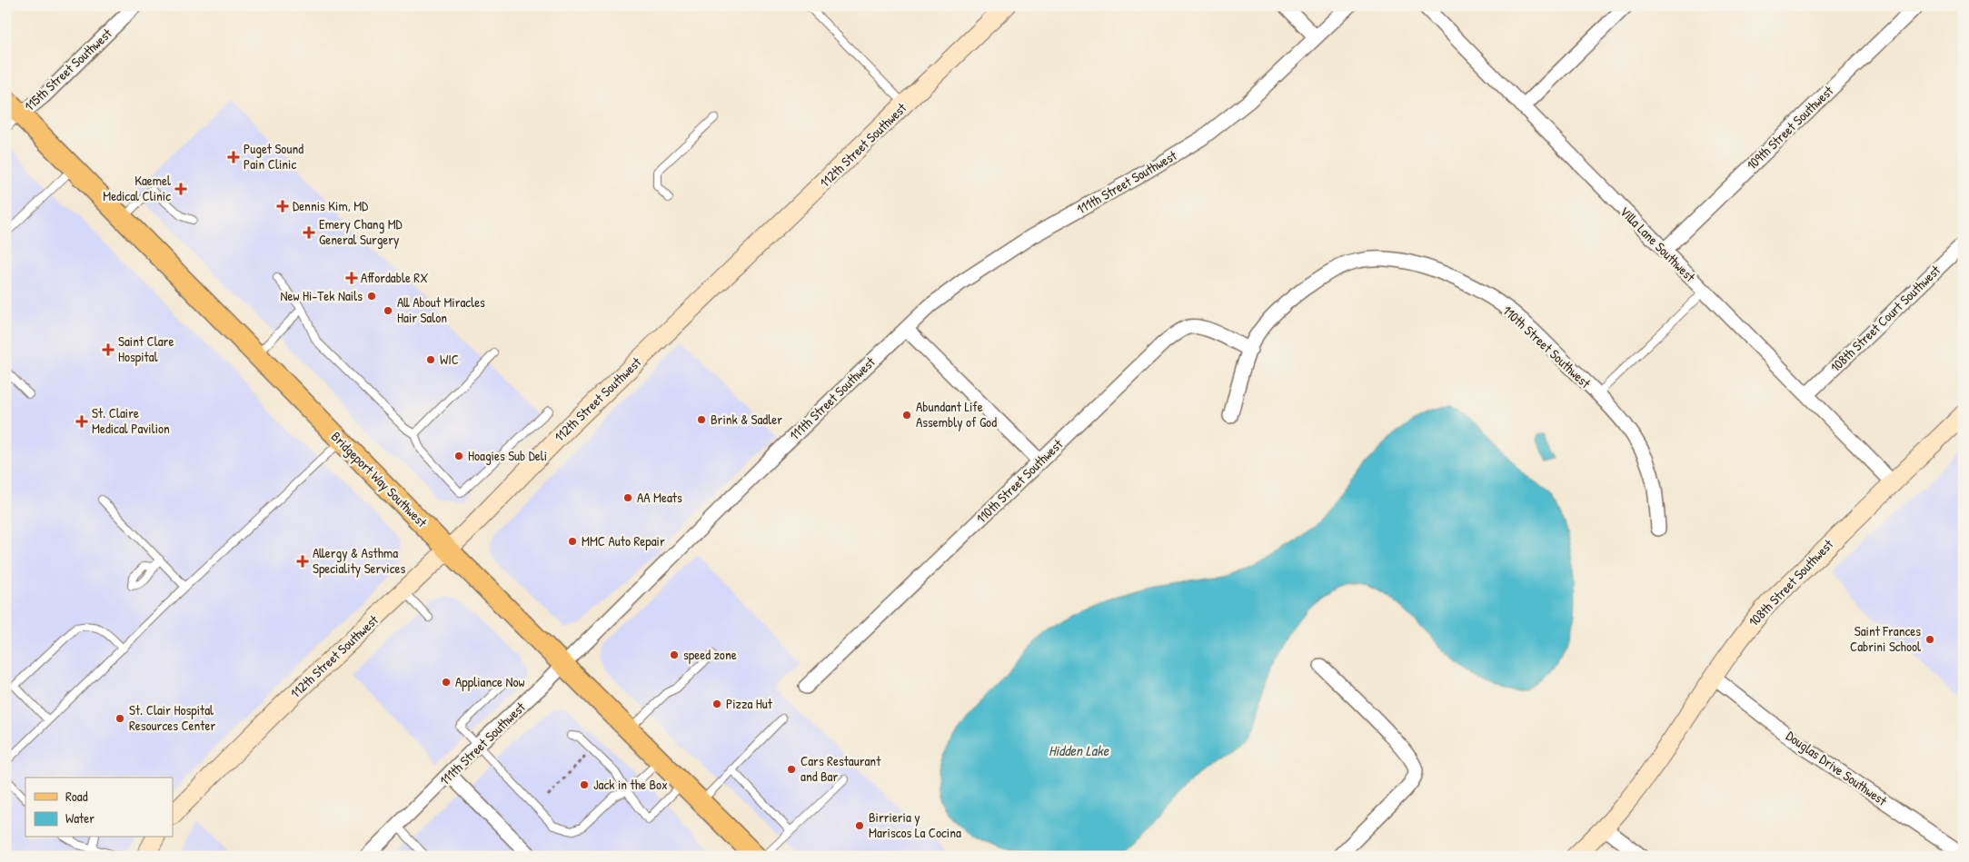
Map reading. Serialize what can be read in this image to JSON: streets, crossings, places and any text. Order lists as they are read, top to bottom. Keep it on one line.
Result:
{"streets":{"main road":["Bridgeport Way Southwest"],"street":["115th Street Southwest","109th Street Southwest","112th Street Southwest","111th Street Southwest","Villa Lane Southwest","108th Street Court Southwest","110th Street Southwest","108th Street Southwest","Douglas Drive Southwest"]},"crossings":[["115th Street Southwest","Bridgeport Way Southwest"],["109th Street Southwest","Villa Lane Southwest"],["112th Street Southwest","Bridgeport Way Southwest"],["111th Street Southwest","Bridgeport Way Southwest"],["Villa Lane Southwest","108th Street Court Southwest"],["Villa Lane Southwest","108th Street Southwest"],["108th Street Southwest","Douglas Drive Southwest"]],"water":["Hidden Lake"],"places":{"health":["Puget Sound Pain Clinic","Kaemel Medical Clinic","Dennis Kim, MD","Emery Chang MD General Surgery","Affordable RX","Saint Clare Hospital","St. Claire Medical Pavilion","Allergy & Asthma Speciality Services"],"other":["New Hi-Tek Nails","All About Miracles Hair Salon","WIC","Abundant Life Assembly of God","Brink & Sadler","Hoagies Sub Deli","AA Meats","MMC Auto Repair","Saint Frances Cabrini School","speed zone","Appliance Now","Pizza Hut","St. Clair Hospital Resources Center","Cars Restaurant and Bar","Jack in the Box","Birrieria y Mariscos La Cocina"]},"legend":["Road","Water"]}
